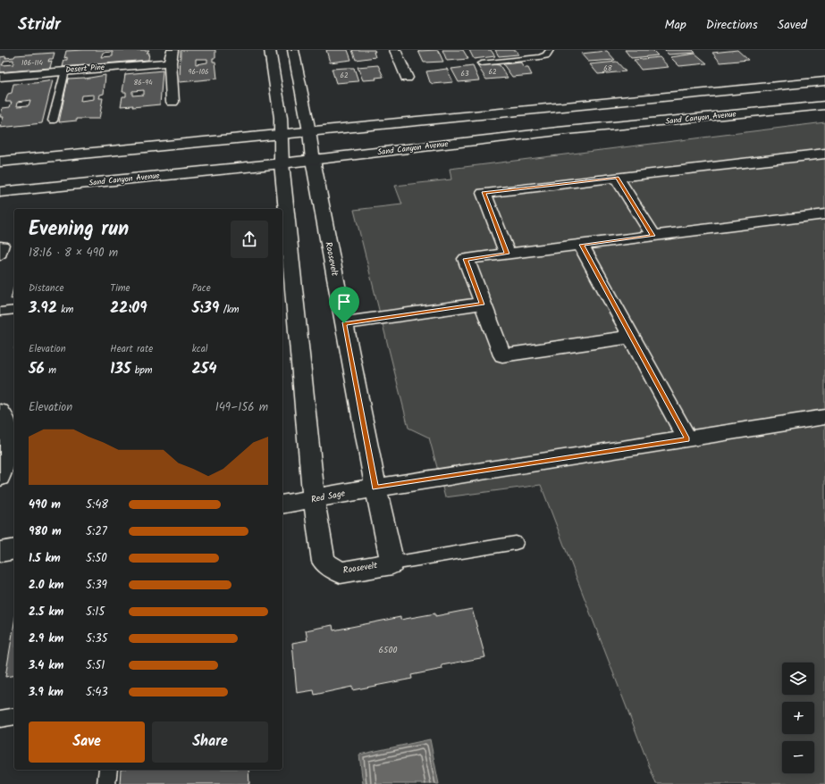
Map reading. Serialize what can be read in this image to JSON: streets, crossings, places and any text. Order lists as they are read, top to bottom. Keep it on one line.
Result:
{"streets":{"street":["Desert Pine","Sand Canyon Avenue","Roosevelt","Red Sage"]},"crossings":[["Sand Canyon Avenue","Roosevelt"],["Roosevelt","Red Sage"]],"house_numbers":["106-114","68","96-106","62","63","62","86-94","6500"],"page":{"header":"Stridr","nav":["Map","Directions","Saved"],"heading":["Evening run","18:16 · 8 × 490 m"],"stats":[["Distance","3.92 km"],["Time","22:09"],["Pace","5:39 /km"],["Elevation","56 m"],["Heart rate","135 bpm"],["kcal","254"]],"chart":["Elevation","149–156 m"],"list":[{"name":"490 m","note":"5:48"},{"name":"980 m","note":"5:27"},{"name":"1.5 km","note":"5:50"},{"name":"2.0 km","note":"5:39"},{"name":"2.5 km","note":"5:15"},{"name":"2.9 km","note":"5:35"},{"name":"3.4 km","note":"5:51"},{"name":"3.9 km","note":"5:43"}],"map_buttons":["+","−"],"buttons":["Save","Share"]}}
